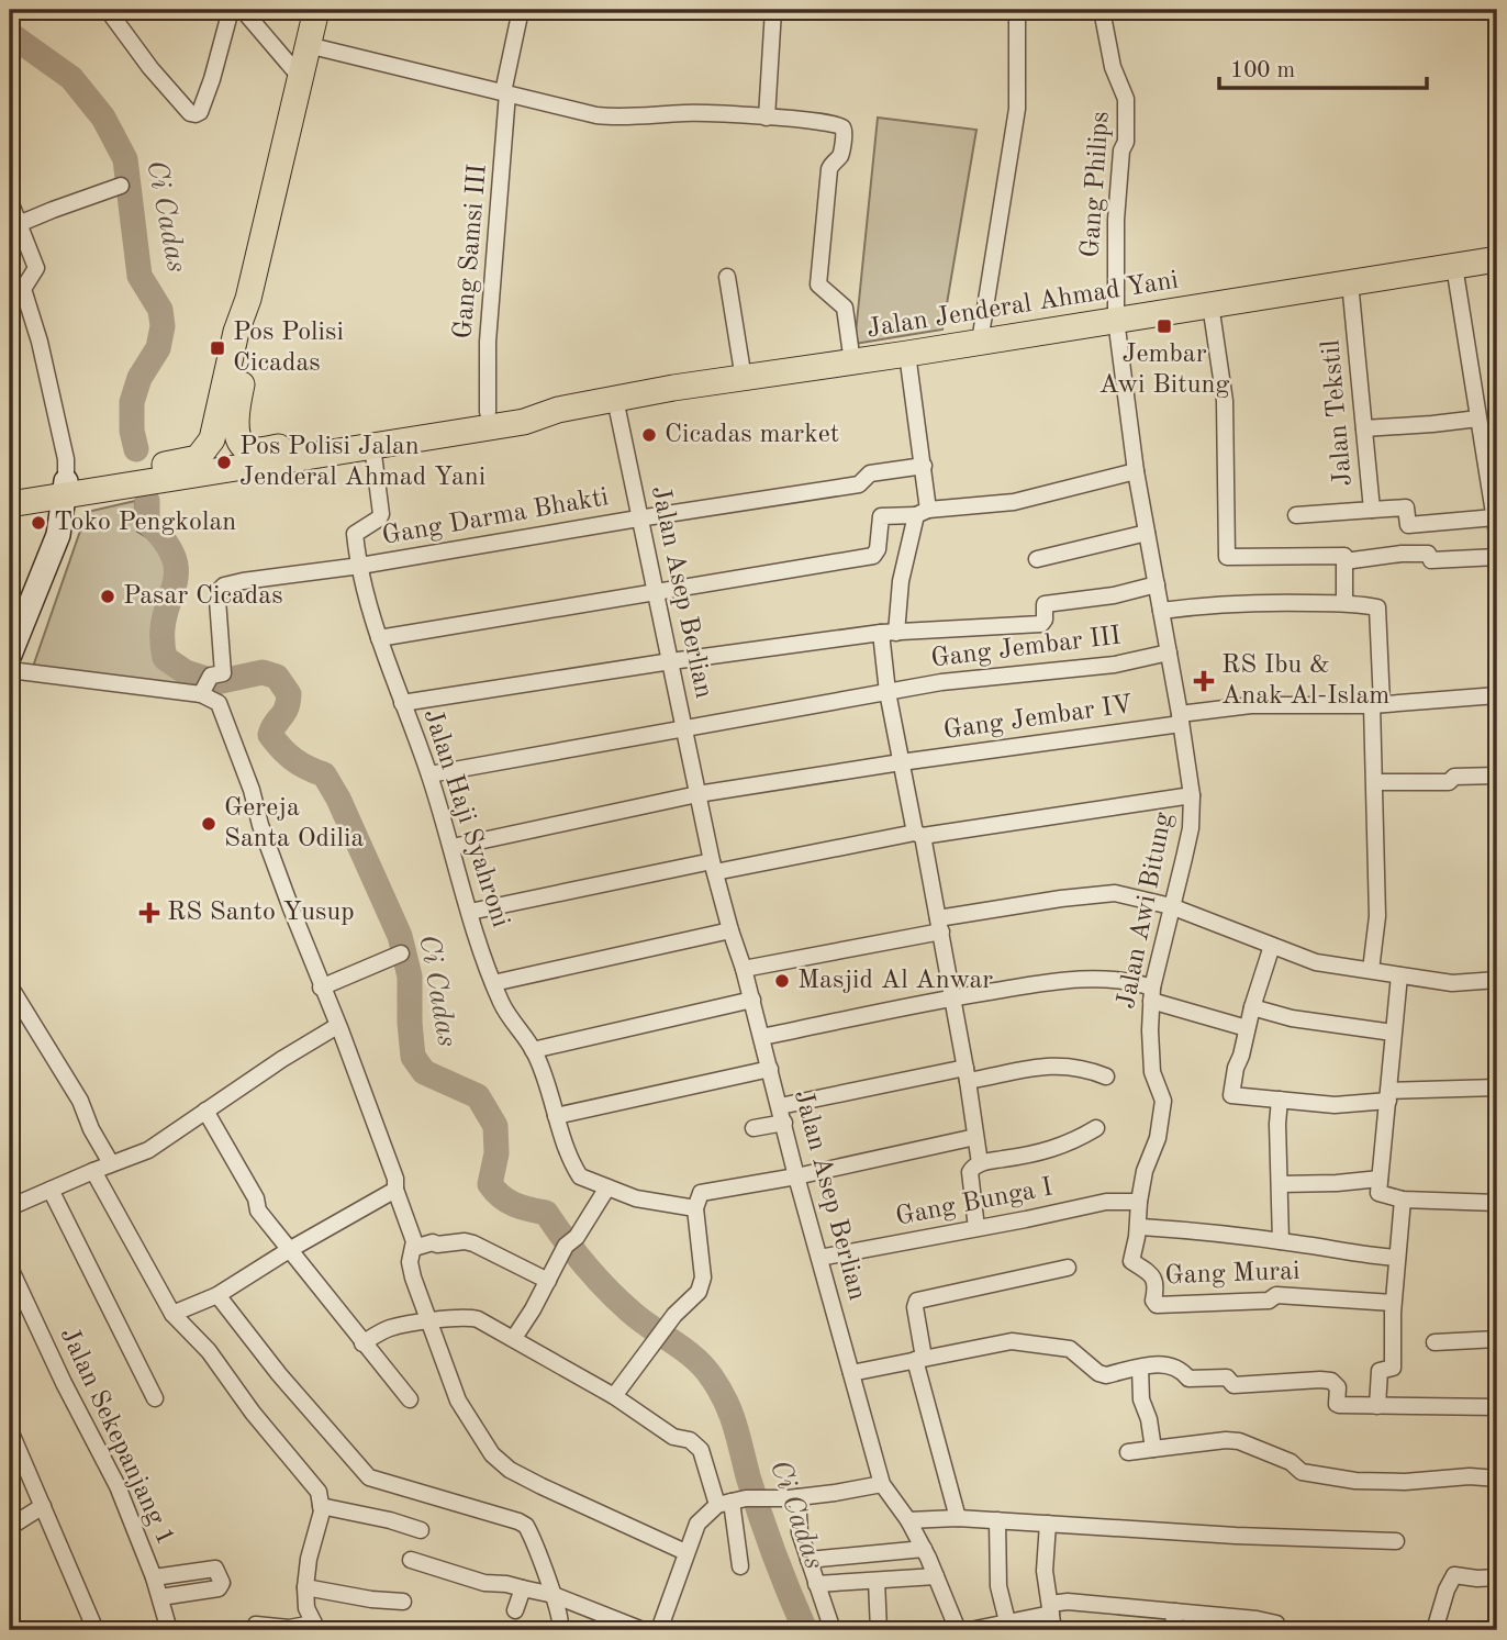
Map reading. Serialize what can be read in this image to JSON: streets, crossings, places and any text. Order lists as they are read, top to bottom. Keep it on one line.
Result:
{"streets":{"main road":["Jalan Jenderal Ahmad Yani"],"street":["Gang Philips","Gang Samsi III","Jalan Tekstil","Gang Darma Bhakti","Jalan Asep Berlian","Gang Jembar III","Gang Jembar IV","Jalan Haji Syahroni","Jalan Awi Bitung","Gang Bunga I","Gang Murai","Jalan Sekepanjang 1"]},"crossings":[["Gang Philips","Jalan Jenderal Ahmad Yani"],["Gang Philips","Jalan Awi Bitung"],["Gang Samsi III","Jalan Jenderal Ahmad Yani"],["Jalan Jenderal Ahmad Yani","Jalan Tekstil"],["Jalan Jenderal Ahmad Yani","Jalan Asep Berlian"],["Jalan Jenderal Ahmad Yani","Jalan Haji Syahroni"],["Jalan Jenderal Ahmad Yani","Jalan Awi Bitung"],["Gang Darma Bhakti","Jalan Asep Berlian"],["Gang Darma Bhakti","Jalan Haji Syahroni"],["Jalan Asep Berlian","Gang Jembar III"],["Jalan Asep Berlian","Gang Jembar IV"],["Jalan Asep Berlian","Gang Bunga I"],["Gang Jembar III","Jalan Haji Syahroni"],["Gang Jembar III","Jalan Awi Bitung"],["Gang Jembar IV","Jalan Haji Syahroni"],["Gang Jembar IV","Jalan Awi Bitung"],["Jalan Awi Bitung","Gang Bunga I"],["Jalan Awi Bitung","Gang Murai"],["Gang Bunga I","Gang Murai"]],"water":["Ci Cadas"],"places":{"transit":["Jembar Awi Bitung","Pos Polisi Cicadas"],"other":["Cicadas market","Pos Polisi Jalan Jenderal Ahmad Yani","Toko Pengkolan","Pasar Cicadas","Gereja Santa Odilia","Masjid Al Anwar"],"health":["RS Ibu & Anak Al-Islam","RS Santo Yusup"]},"scale_bar":"100 m"}
